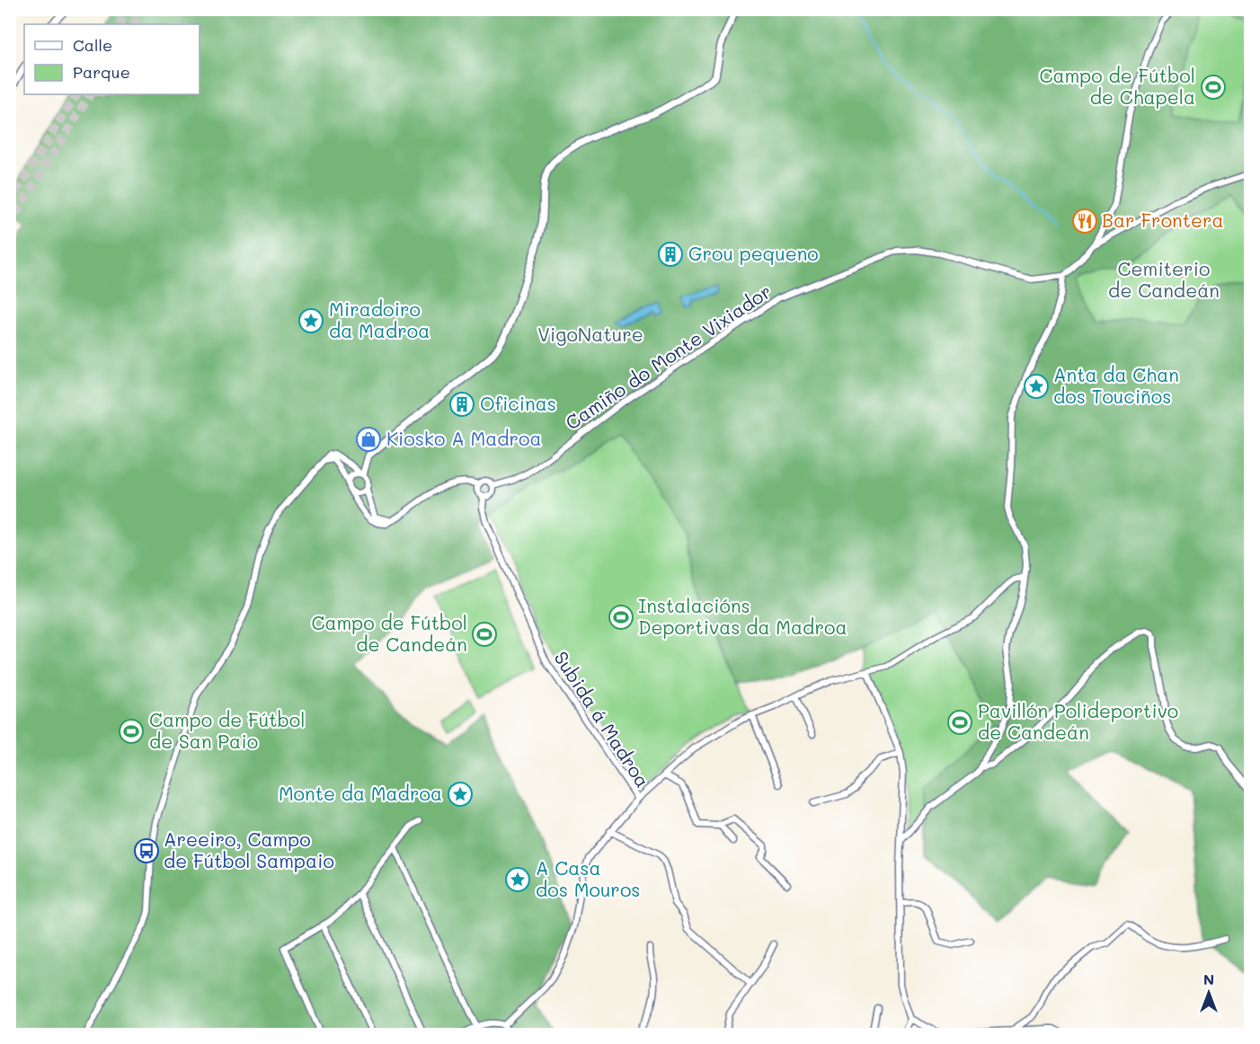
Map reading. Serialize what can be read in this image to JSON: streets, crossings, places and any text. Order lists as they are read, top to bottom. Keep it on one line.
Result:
{"streets":{"street":["Camiño do Monte Vixiador","Subida á Madroa"]},"crossings":[["Camiño do Monte Vixiador","Subida á Madroa"]],"parks":["Cemiterio de Candeán","VigoNature"],"places":{"sports":["Campo de Fútbol de Chapela","Instalacións Deportivas da Madroa","Campo de Fútbol de Candeán","Pavillón Polideportivo de Candeán","Campo de Fútbol de San Paio"],"restaurant":["Bar Frontera"],"building":["Grou pequeno","Oficinas"],"place":["Miradoiro da Madroa","Anta da Chan dos Touciños","Monte da Madroa","A Casa dos Mouros"],"shop":["Kiosko A Madroa"],"bus stop":["Areeiro, Campo de Fútbol Sampaio"]},"legend":["Calle","Parque"],"north":"top"}
